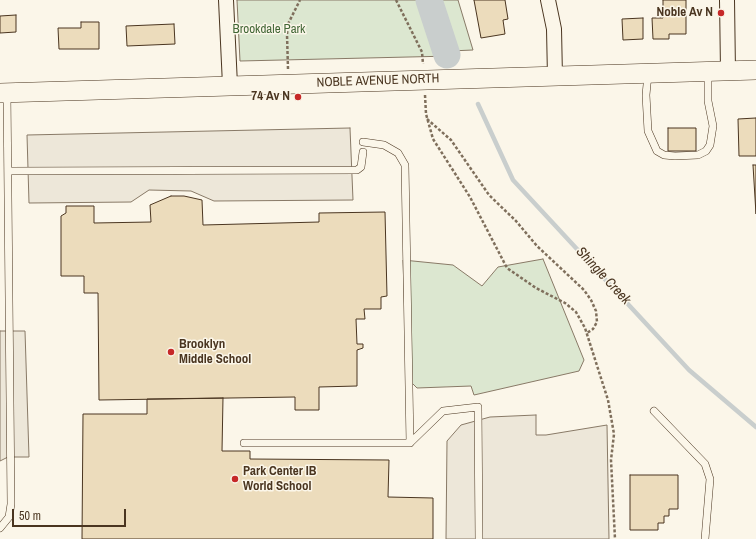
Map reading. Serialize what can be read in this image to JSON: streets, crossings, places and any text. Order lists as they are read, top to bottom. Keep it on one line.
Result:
{"streets":{"street":["NOBLE AVENUE NORTH"]},"water":["Shingle Creek"],"parks":["Brookdale Park"],"places":["Noble Av N","74 Av N","Brooklyn Middle School","Park Center IB World School"],"scale_bar":"50 m"}
